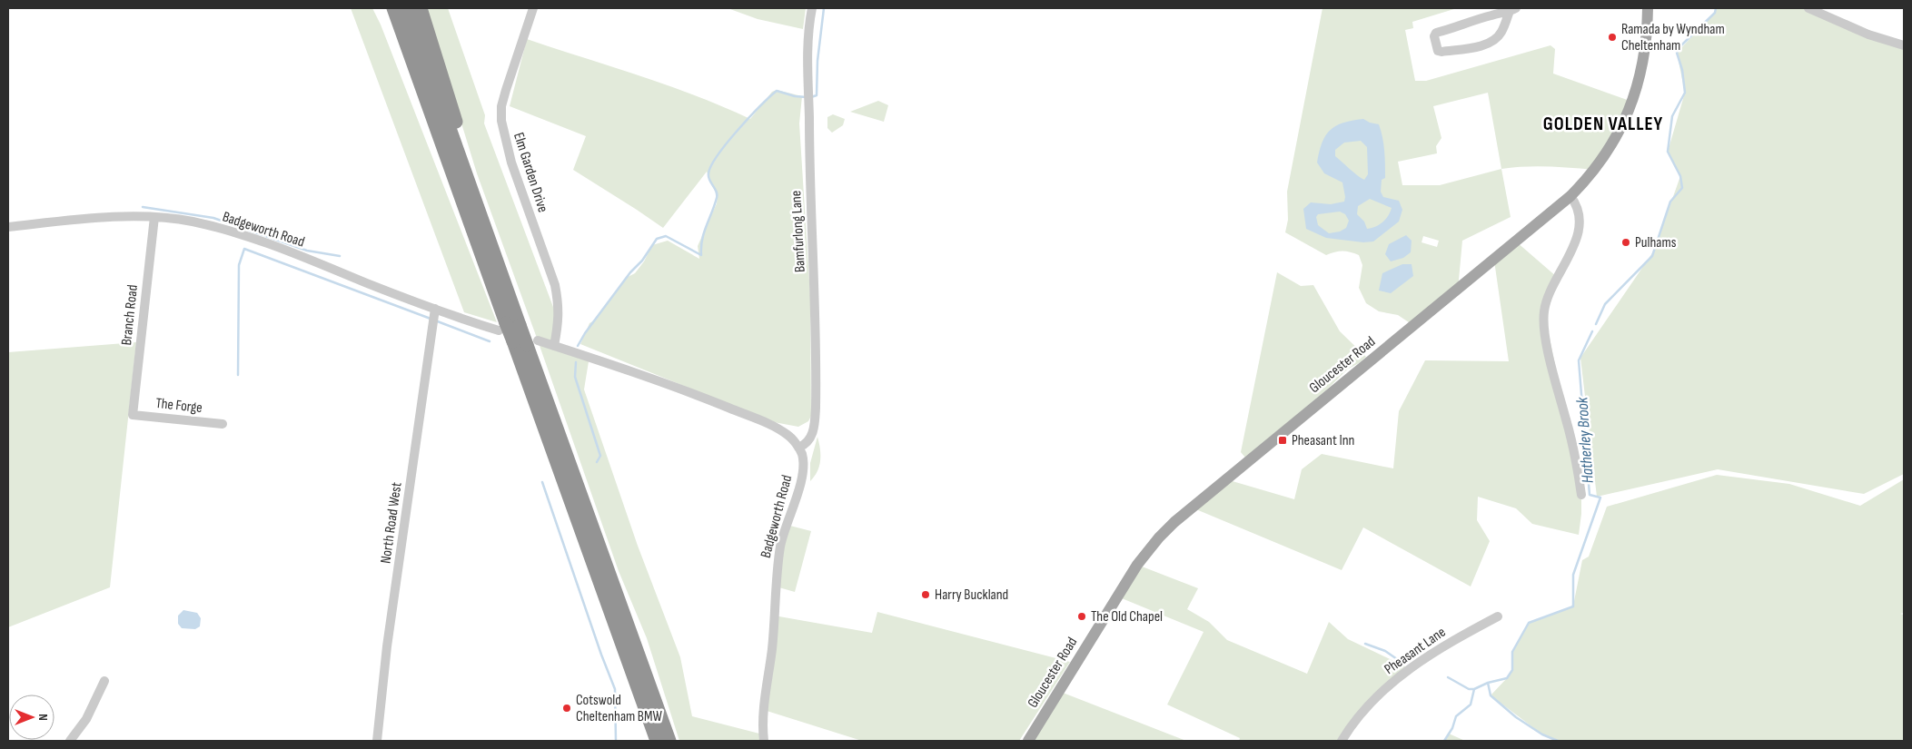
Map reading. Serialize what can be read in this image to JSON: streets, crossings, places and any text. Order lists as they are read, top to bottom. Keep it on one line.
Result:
{"streets":{"main road":["Gloucester Road"],"street":["Elm Garden Drive","Badgeworth Road","Bamfurlong Lane","Branch Road","The Forge","North Road West","Pheasant Lane"]},"crossings":[["Badgeworth Road","Bamfurlong Lane"],["Badgeworth Road","Branch Road"],["Badgeworth Road","North Road West"],["Branch Road","The Forge"]],"districts":["GOLDEN VALLEY"],"water":["Hatherley Brook"],"places":{"other":["Ramada by Wyndham Cheltenham","Pulhams","Harry Buckland","The Old Chapel","Cotswold Cheltenham BMW"],"transit":["Pheasant Inn"]},"north":"right"}
